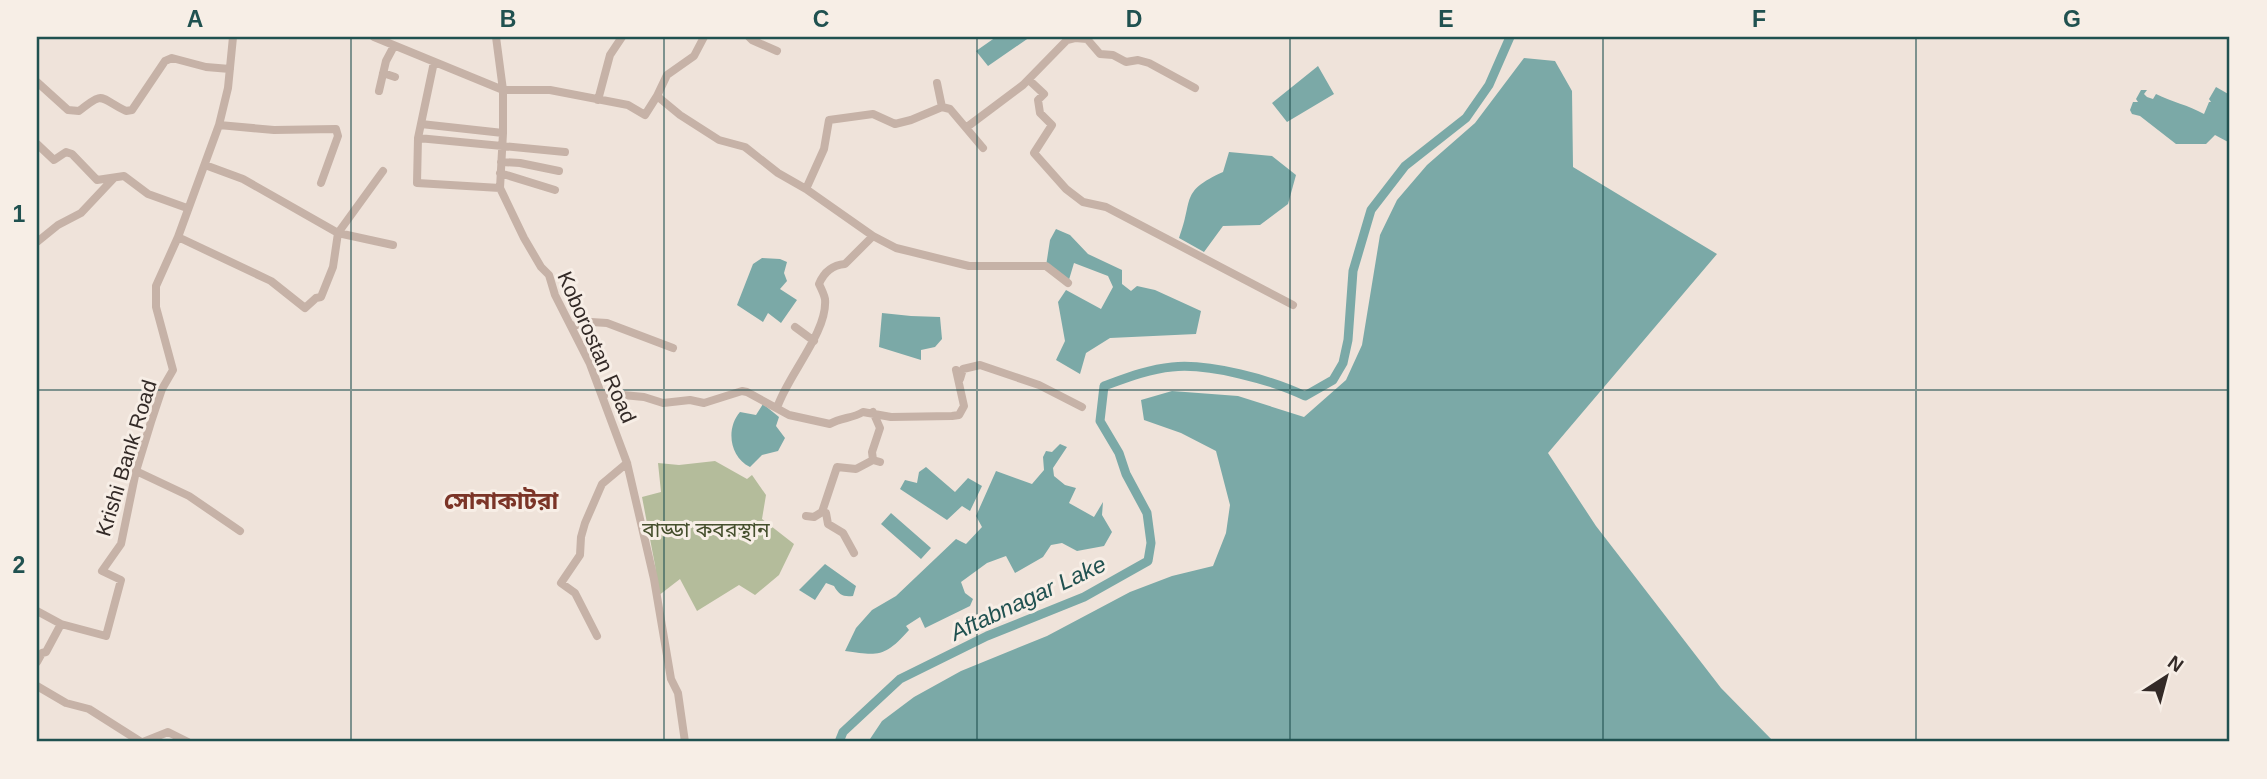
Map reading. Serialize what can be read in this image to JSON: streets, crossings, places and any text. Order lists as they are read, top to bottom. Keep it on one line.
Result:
{"streets":{"street":["Koborostan Road","Krishi Bank Road"]},"districts":["সোনাকাটরা"],"water":["Aftabnagar Lake"],"parks":["বাড্ডা কবরস্থান"],"north":"top right","grid":{"columns":["A","B","C","D","E","F","G"],"rows":["1","2"]}}
